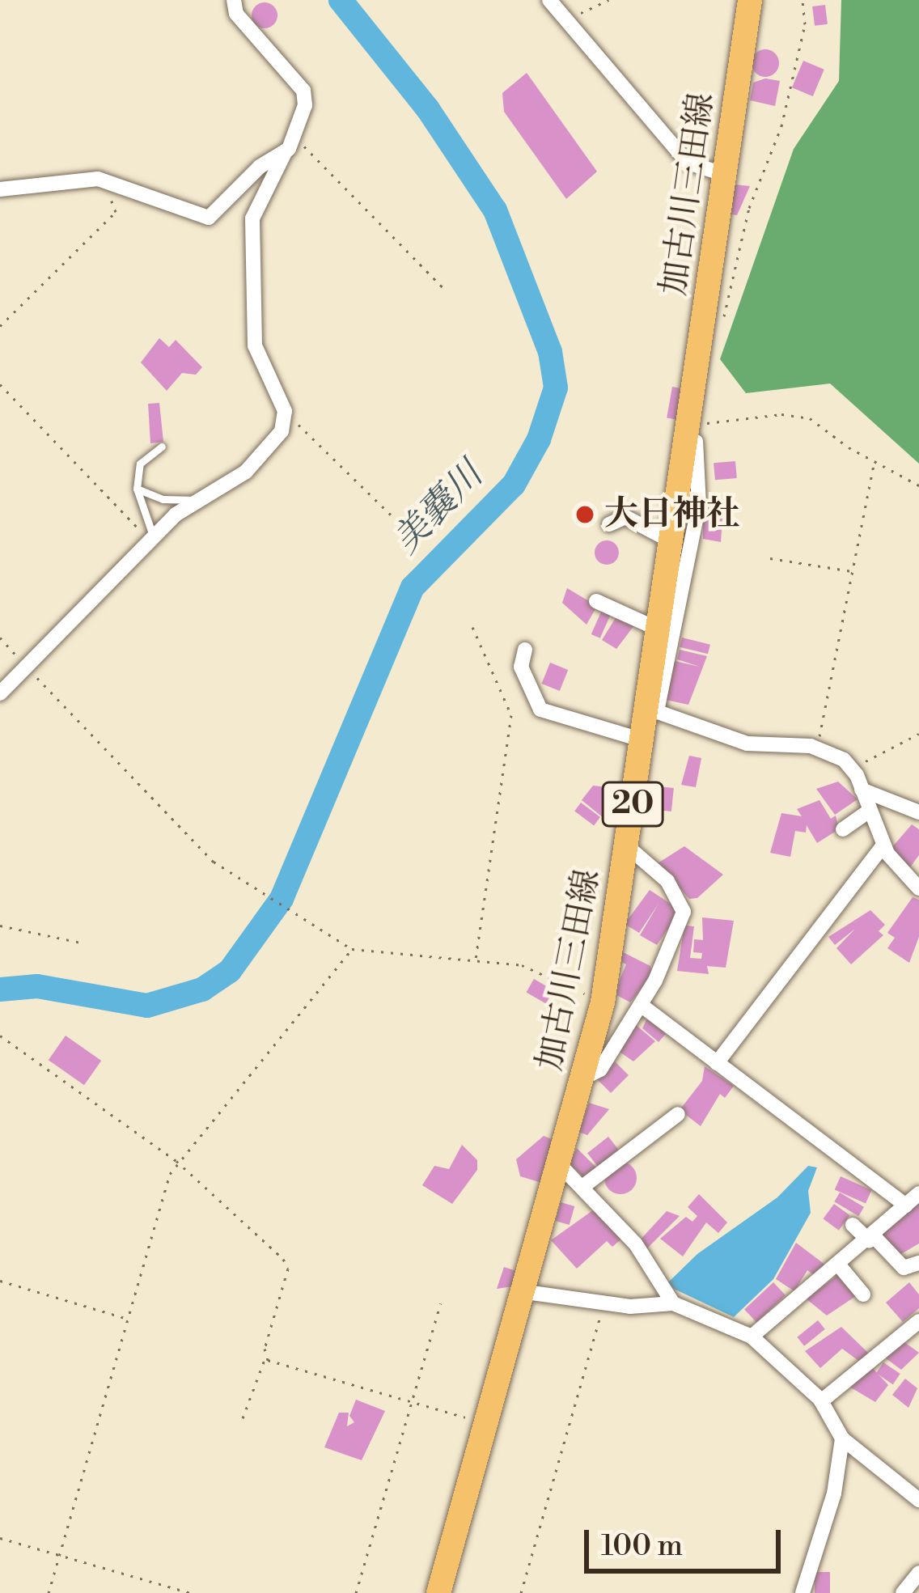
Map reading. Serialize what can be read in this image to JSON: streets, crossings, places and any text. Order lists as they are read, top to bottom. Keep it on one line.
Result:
{"streets":{"main road":["加古川三田線","20"]},"water":["美嚢川"],"places":["大日神社"],"scale_bar":"100 m"}
